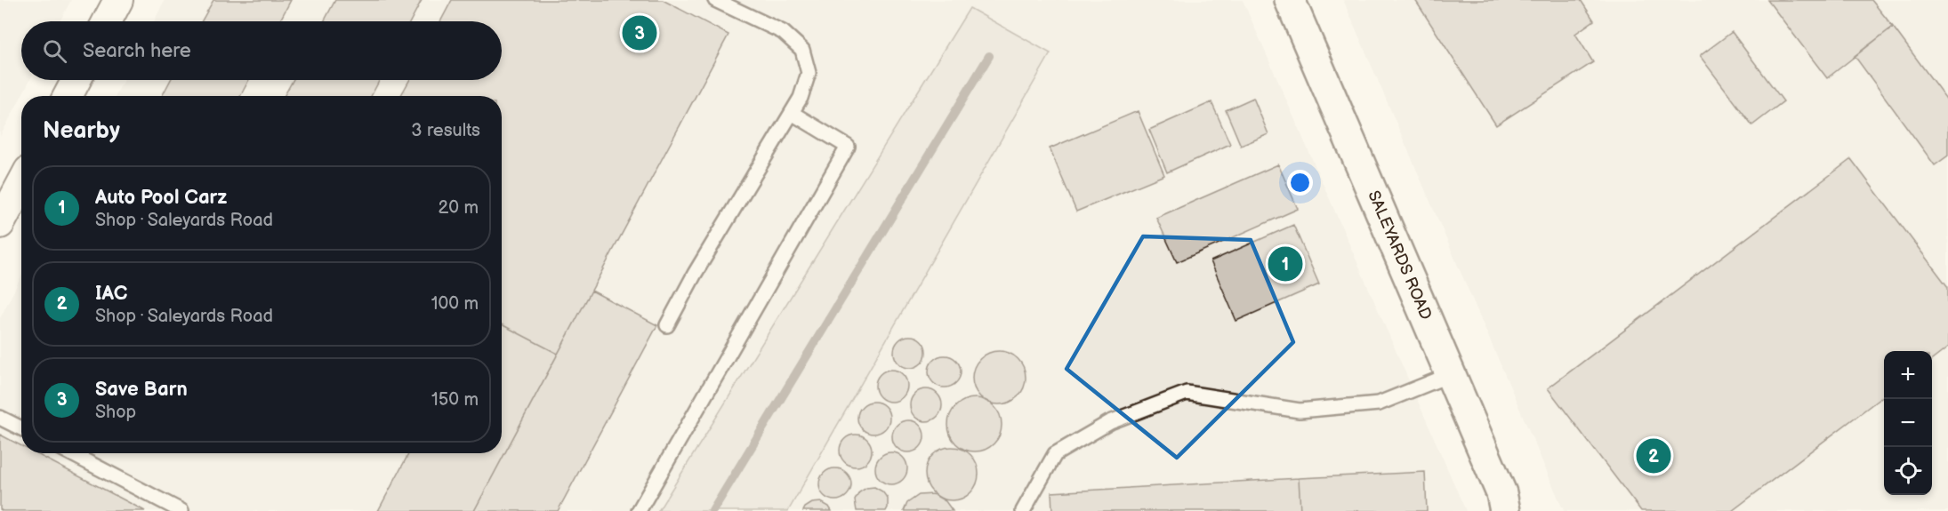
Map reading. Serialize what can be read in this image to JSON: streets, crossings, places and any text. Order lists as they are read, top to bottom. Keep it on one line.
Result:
{"streets":{"main road":["SALEYARDS ROAD"]},"page":{"pins":["3","1","2"],"search":"Search here","heading":["Nearby","3 results"],"list":[{"mark":"1","name":"Auto Pool Carz","note":"Shop · Saleyards Road","value":"20 m"},{"mark":"2","name":"IAC","note":"Shop · Saleyards Road","value":"100 m"},{"mark":"3","name":"Save Barn","note":"Shop","value":"150 m"}],"map_buttons":["+","−"]}}
